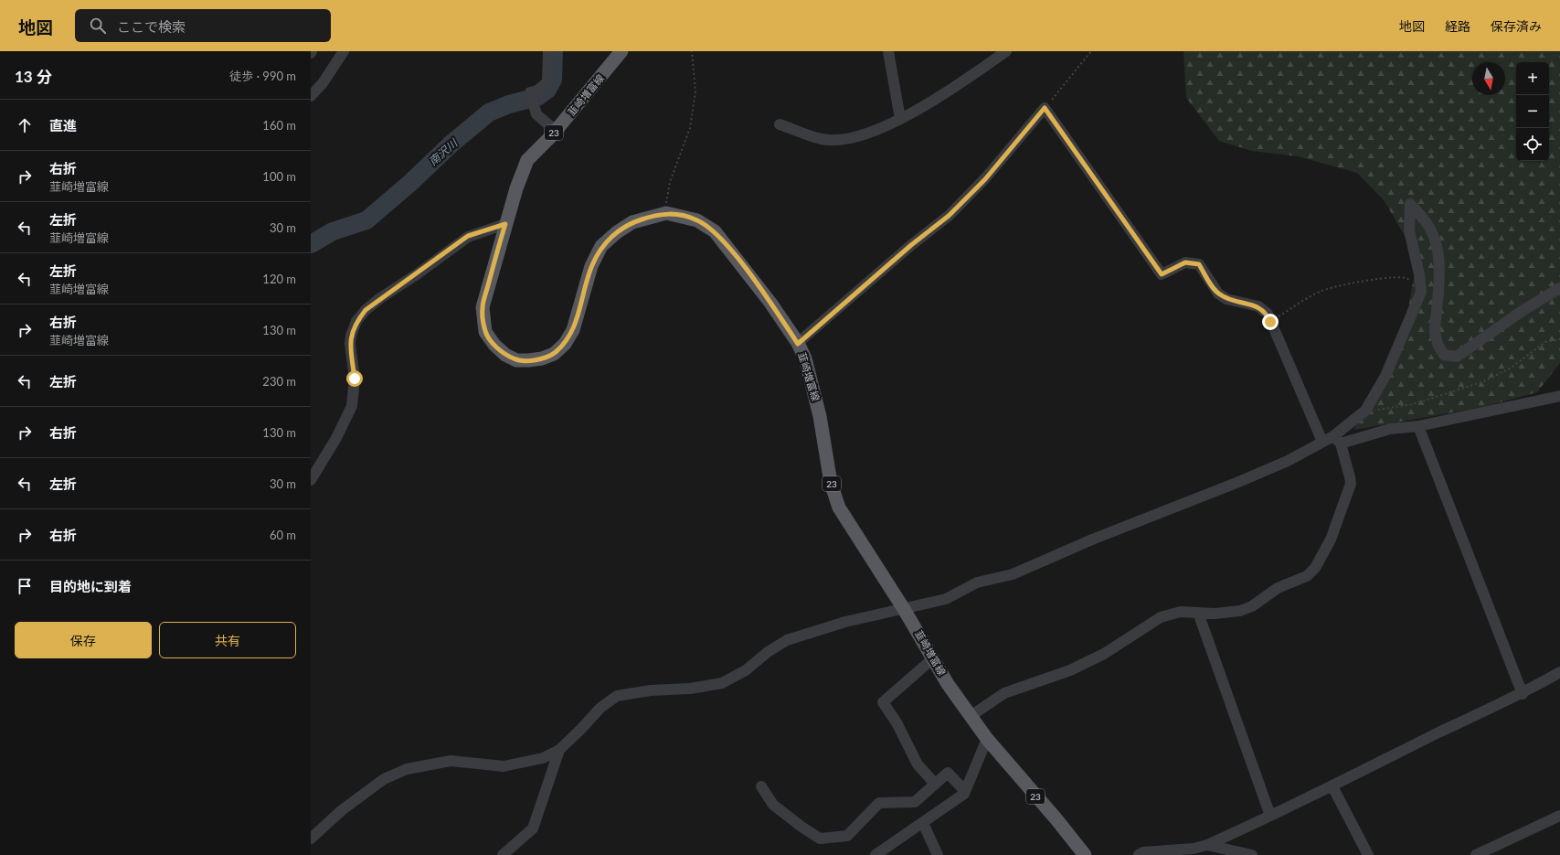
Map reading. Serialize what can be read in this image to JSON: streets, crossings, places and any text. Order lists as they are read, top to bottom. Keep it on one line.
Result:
{"streets":{"main road":["韮崎増富線","23"]},"water":["南沢川"],"north":"bottom","page":{"header":"地図","search":"ここで検索","nav":["地図","経路","保存済み"],"heading":["13 分","徒歩 · 990 m"],"map_buttons":["+","−"],"list":[["直進","160 m"],["右折","韮崎増富線","100 m"],["左折","韮崎増富線","30 m"],["左折","韮崎増富線","120 m"],["右折","韮崎増富線","130 m"],["左折","230 m"],["右折","130 m"],["左折","30 m"],["右折","60 m"],"目的地に到着"],"buttons":["保存","共有"]}}
